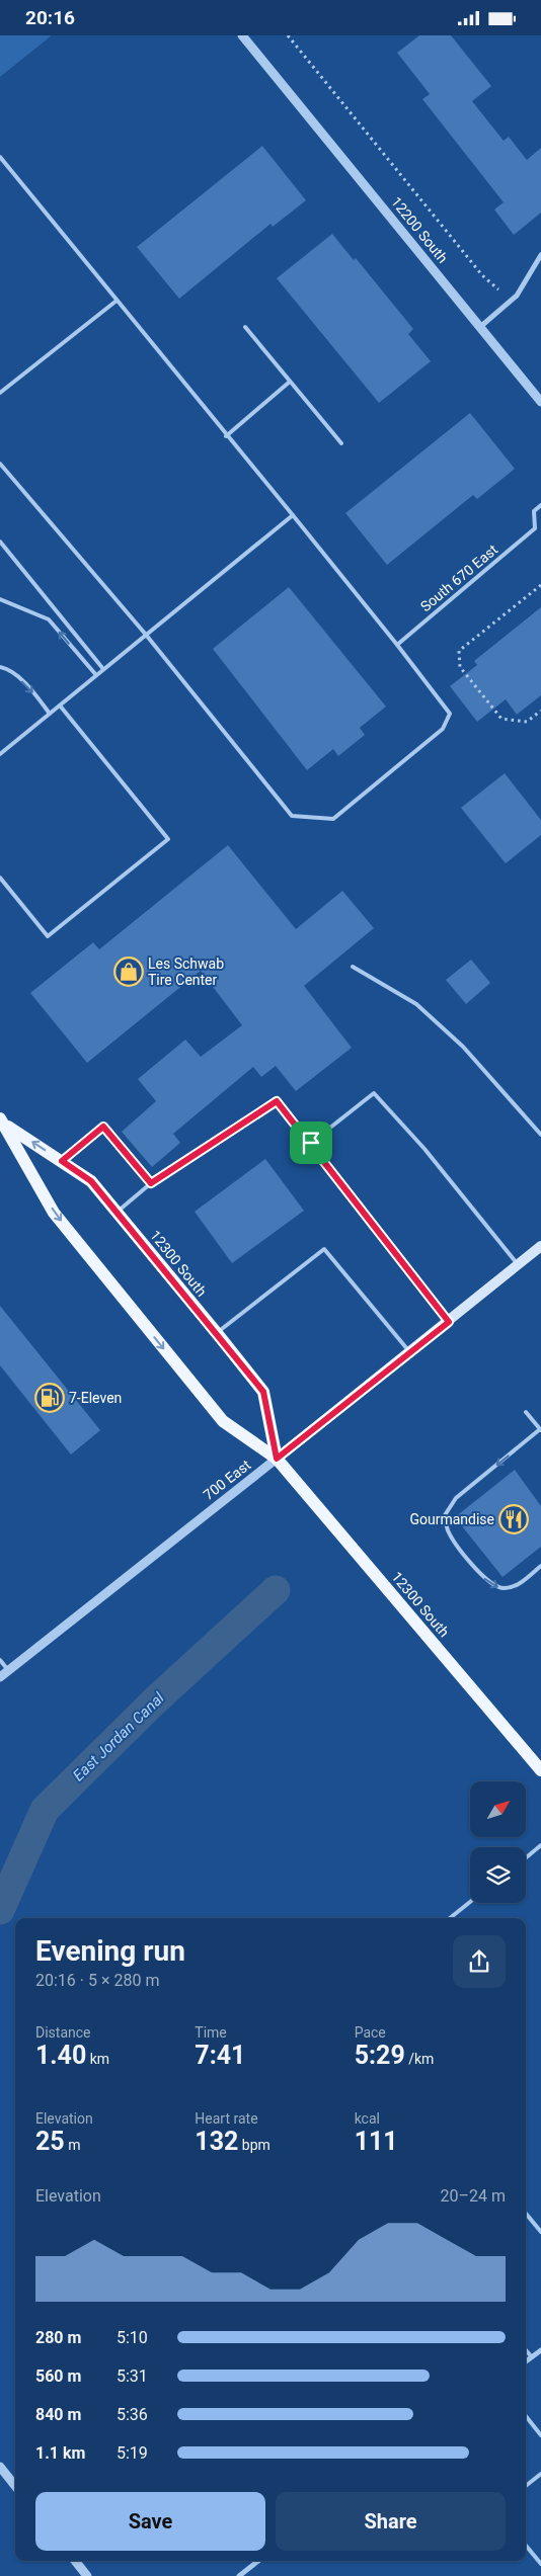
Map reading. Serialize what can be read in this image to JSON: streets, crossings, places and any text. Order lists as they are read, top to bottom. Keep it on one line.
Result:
{"streets":{"main road":["12300 South","700 East"],"street":["12200 South"],"lane":["South 670 East"]},"crossings":[["12300 South","700 East"]],"water":["East Jordan Canal"],"places":{"shop":["Les Schwab Tire Center"],"fuel station":["7-Eleven"],"restaurant":["Gourmandise"]},"north":"top right","page":{"status":"20:16","heading":["Evening run","20:16 · 5 × 280 m"],"stats":[["Distance","1.40 km"],["Time","7:41"],["Pace","5:29 /km"],["Elevation","25 m"],["Heart rate","132 bpm"],["kcal","111"]],"chart":["Elevation","20–24 m"],"list":[{"name":"280 m","note":"5:10"},{"name":"560 m","note":"5:31"},{"name":"840 m","note":"5:36"},{"name":"1.1 km","note":"5:19"}],"buttons":["Save","Share"]}}
